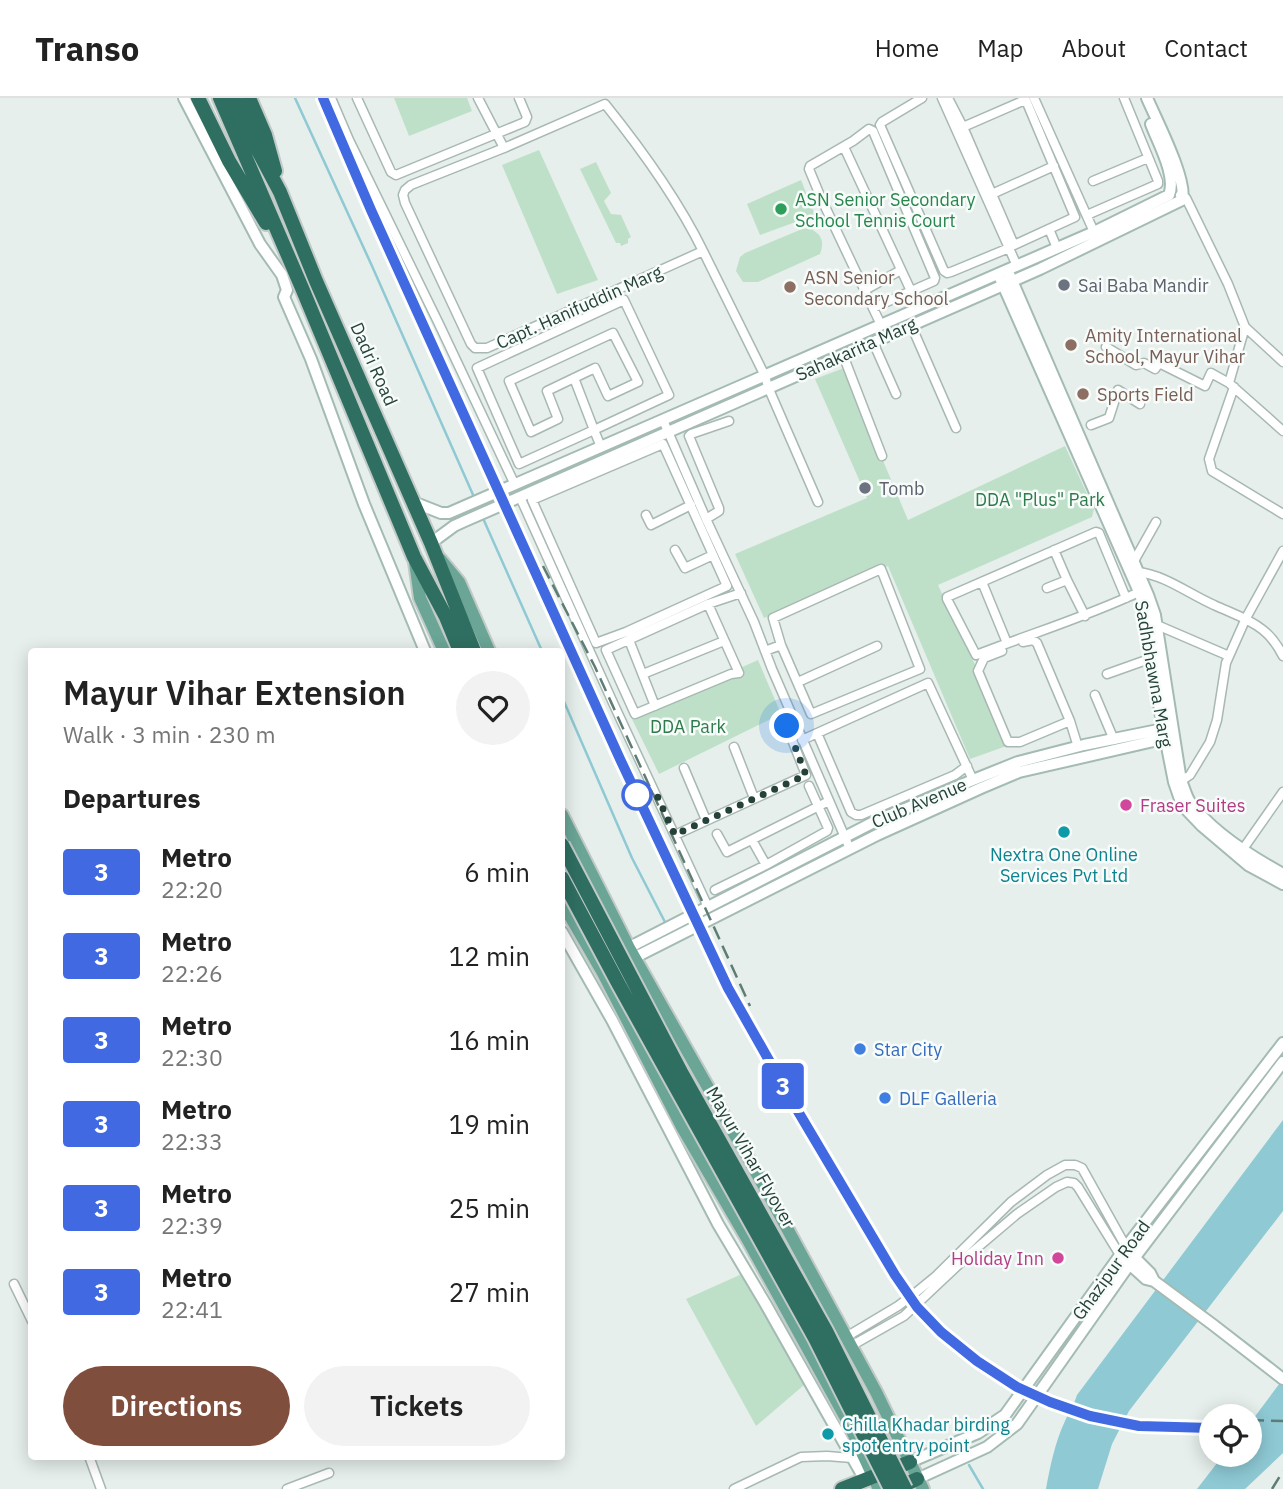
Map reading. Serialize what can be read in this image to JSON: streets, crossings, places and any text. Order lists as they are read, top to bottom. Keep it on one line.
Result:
{"streets":{"highway":["Dadri Road","Mayur Vihar Flyover"],"street":["Capt. Hanifuddin Marg","Sahakarita Marg","Sadhbhawna Marg","Club Avenue","Ghazipur Road"]},"crossings":[["Capt. Hanifuddin Marg","Sahakarita Marg"],["Sahakarita Marg","Dadri Road"],["Sahakarita Marg","Sadhbhawna Marg"],["Sadhbhawna Marg","Club Avenue"]],"parks":["DDA \"Plus\" Park","DDA Park"],"places":["ASN Senior Secondary School Tennis Court","Sai Baba Mandir","ASN Senior Secondary School","Amity International School, Mayur Vihar","Sports Field","Tomb","Fraser Suites","Nextra One Online Services Pvt Ltd","Star City","DLF Galleria","Holiday Inn","Chilla Khadar birding spot entry point"],"lines":["metro line 3"],"page":{"header":"Transo","nav":["Home","Map","About","Contact"],"on_map":"3","heading":[["Mayur Vihar Extension","Walk · 3 min · 230 m"],"Departures"],"list":[{"mark":"3","name":"Metro","note":"22:20","value":"6 min"},{"mark":"3","name":"Metro","note":"22:26","value":"12 min"},{"mark":"3","name":"Metro","note":"22:30","value":"16 min"},{"mark":"3","name":"Metro","note":"22:33","value":"19 min"},{"mark":"3","name":"Metro","note":"22:39","value":"25 min"},{"mark":"3","name":"Metro","note":"22:41","value":"27 min"}],"buttons":["Directions","Tickets"]}}
